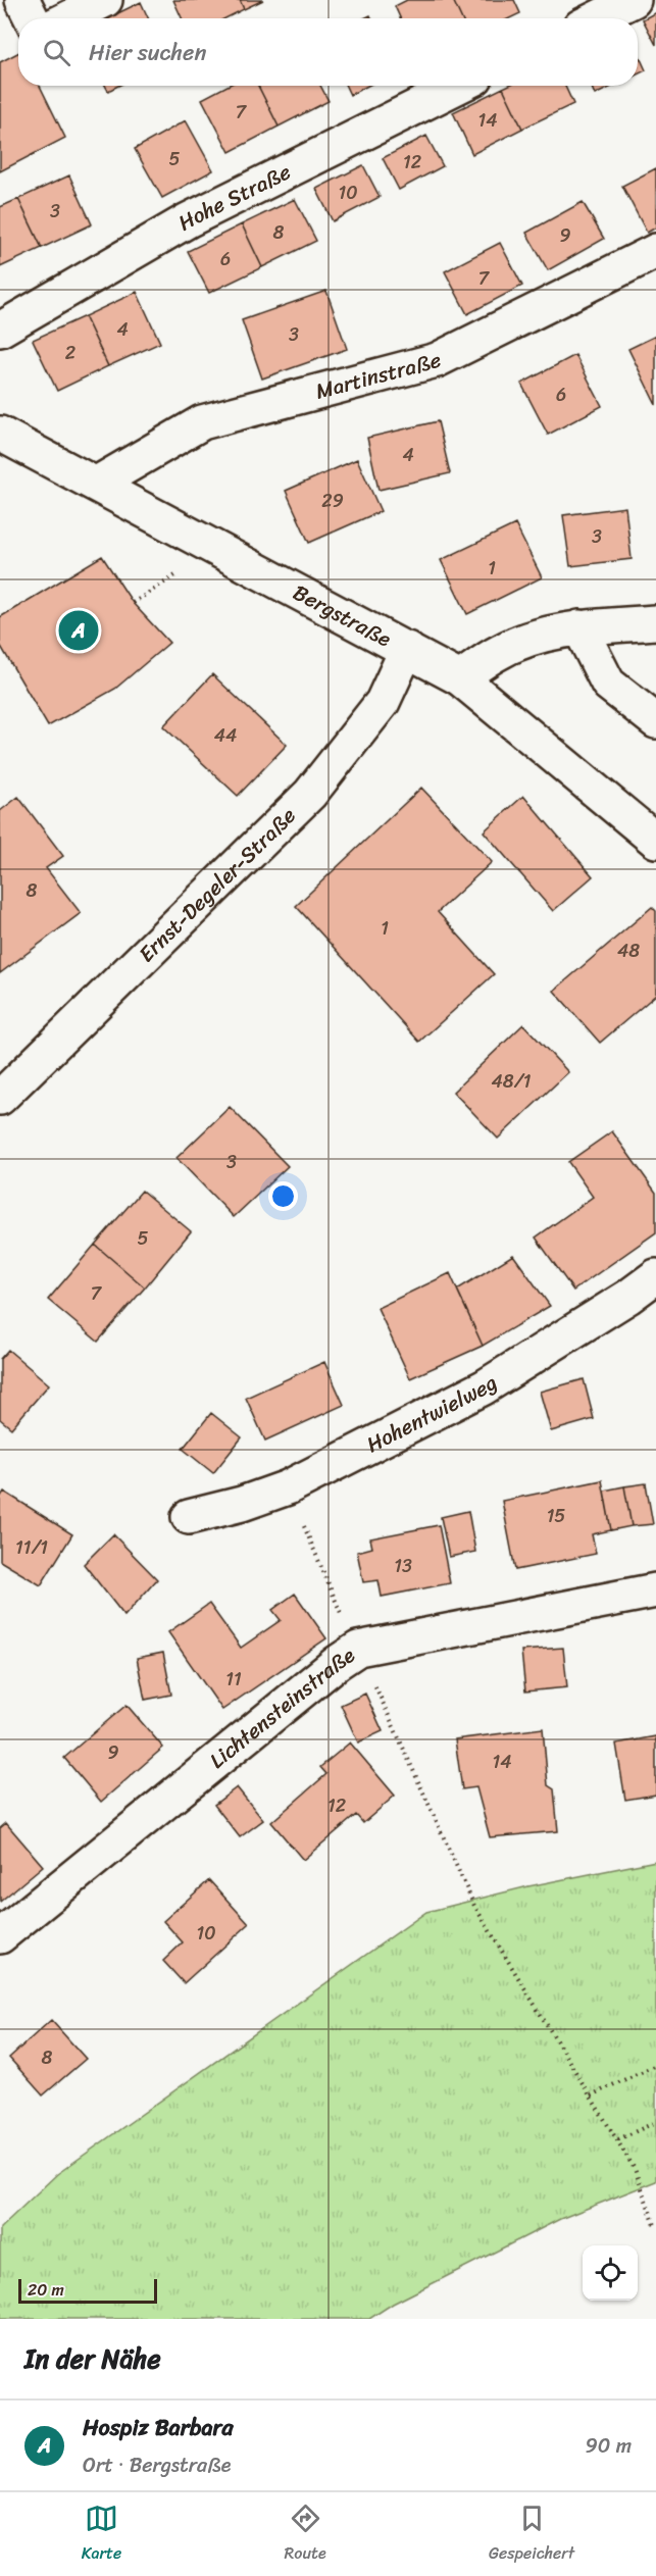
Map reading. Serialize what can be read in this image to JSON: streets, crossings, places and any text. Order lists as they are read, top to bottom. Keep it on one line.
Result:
{"streets":{"street":["Hohe Straße","Martinstraße","Bergstraße","Ernst-Degeler-Straße","Hohentwielweg","Lichtensteinstraße"]},"crossings":[["Martinstraße","Bergstraße"],["Bergstraße","Ernst-Degeler-Straße"]],"house_numbers":["7","14","5","12","10","3","8","9","6","7","4","3","2","6","4","29","3","1","44","8","1","48","48/1","3","5","7","15","11/1","13","11","9","14","12","10","8"],"scale_bar":"20 m","page":{"search":"Hier suchen","pins":"A","scale":"20 m","heading":"In der Nähe","list":[{"mark":"A","name":"Hospiz Barbara","note":"Ort · Bergstraße","value":"90 m"}],"nav":["Karte","Route","Gespeichert"]}}
